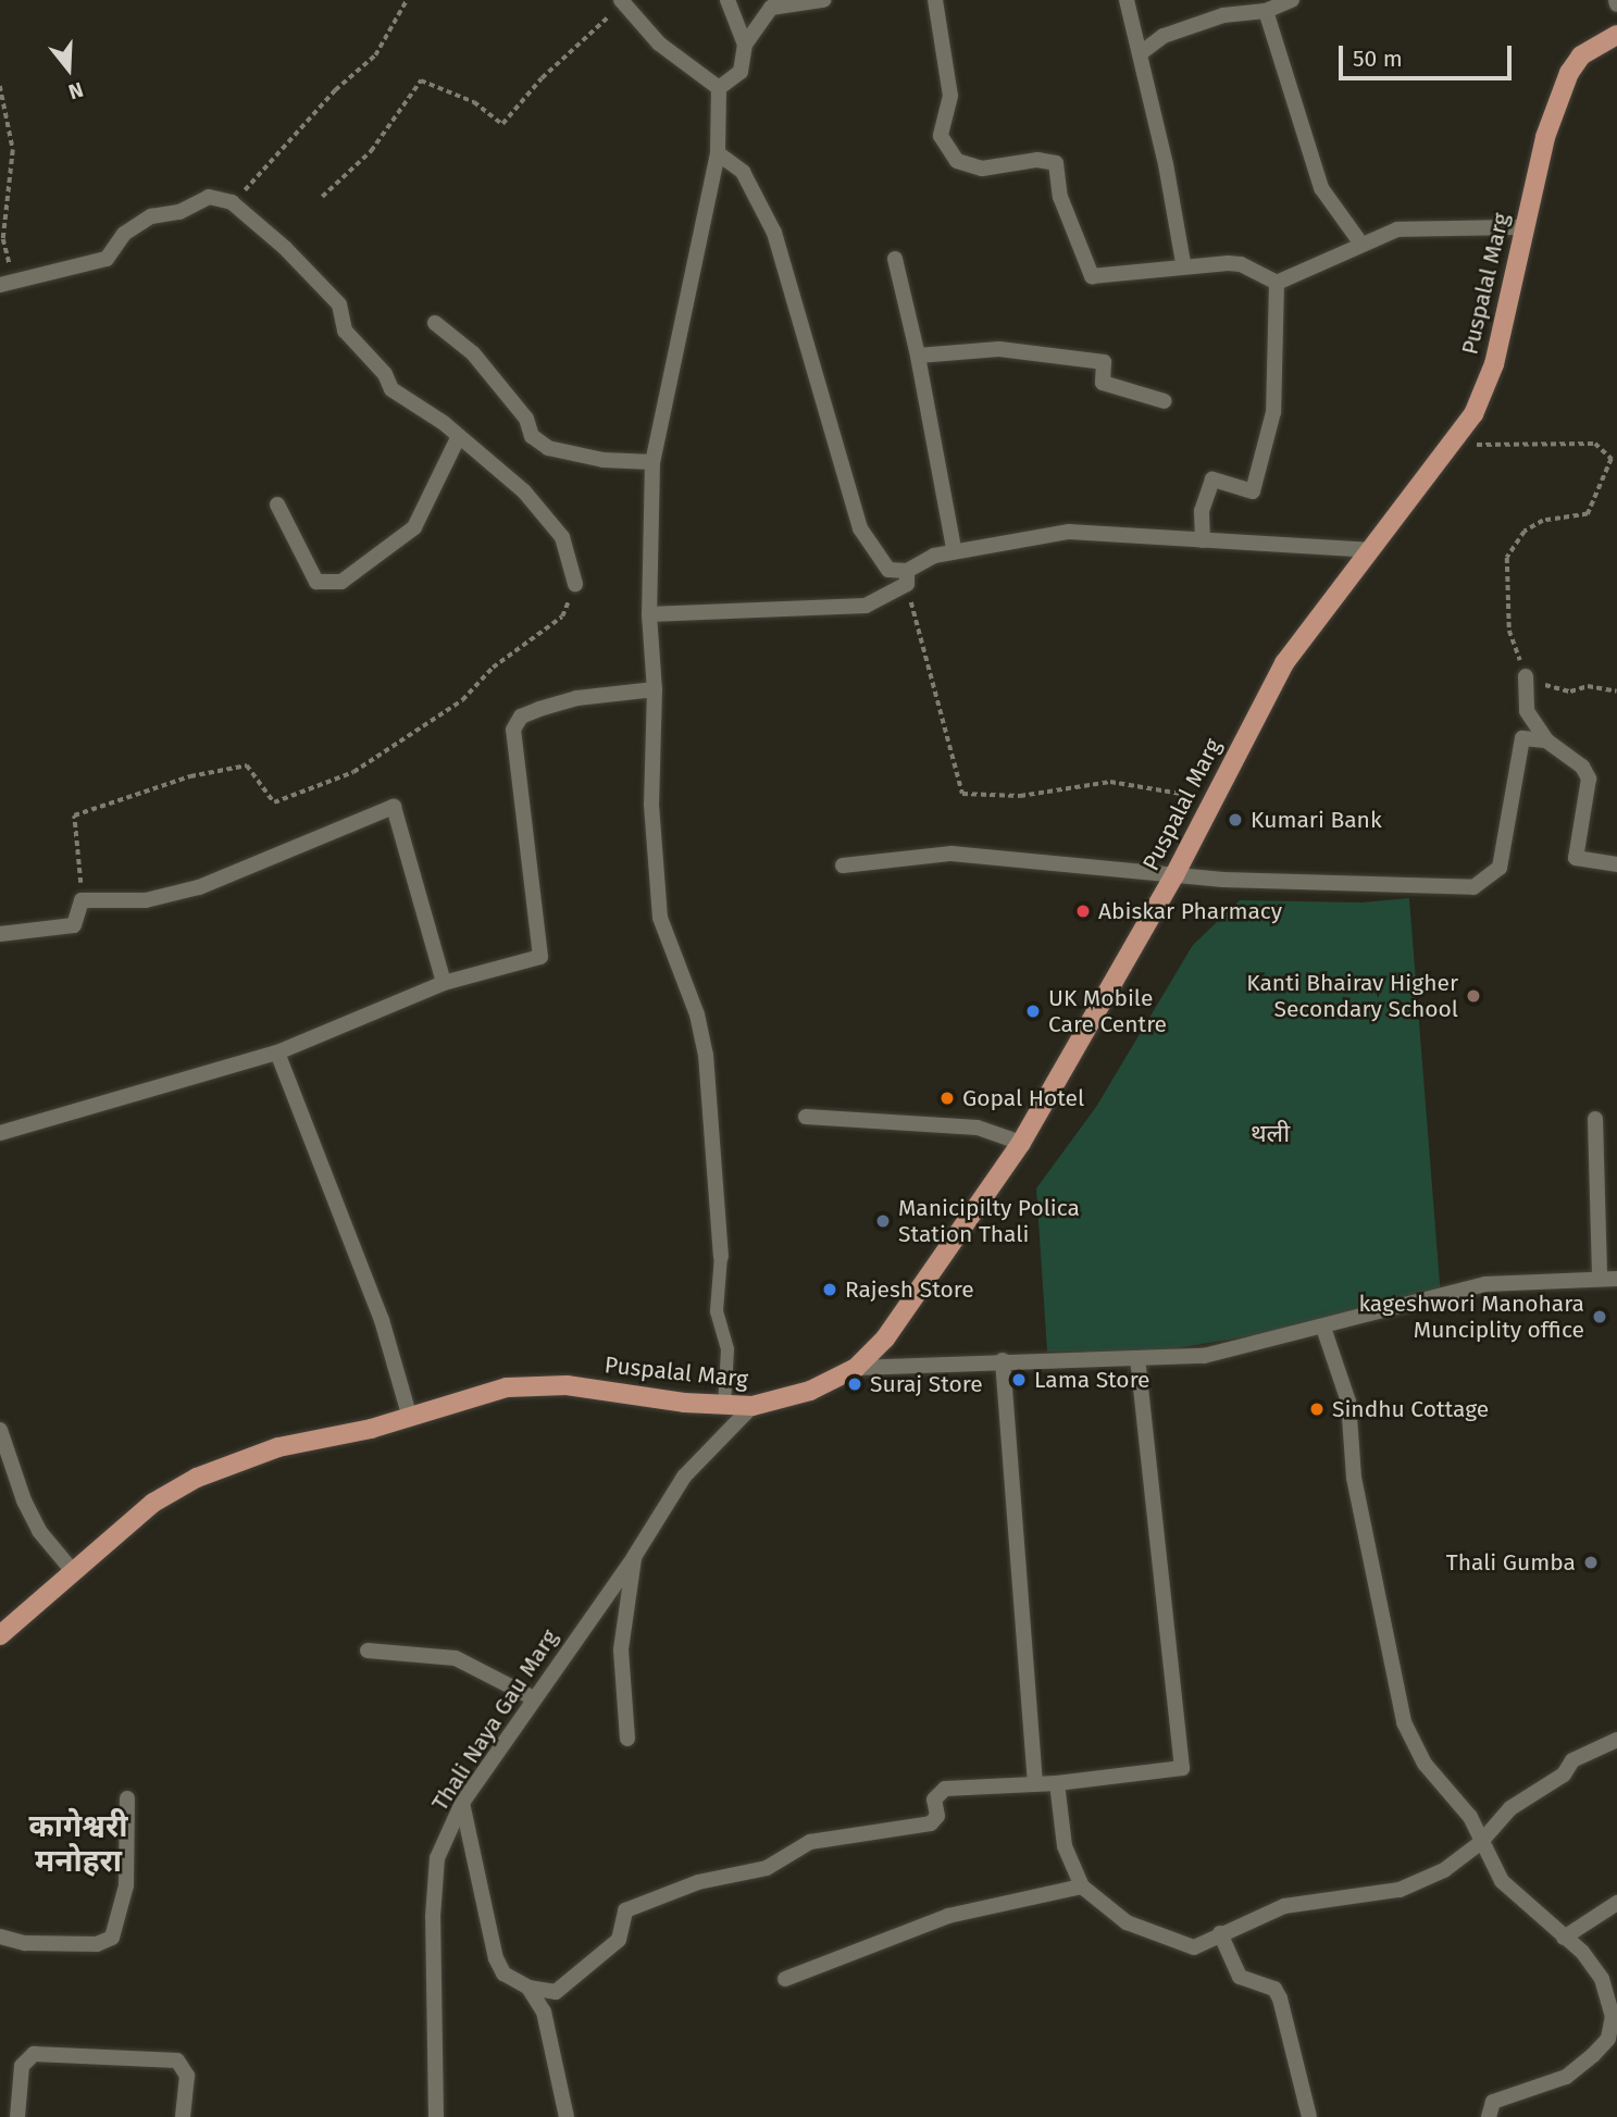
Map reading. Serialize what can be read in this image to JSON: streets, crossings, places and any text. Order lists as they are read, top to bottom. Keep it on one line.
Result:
{"streets":{"main road":["Puspalal Marg"],"street":["Thali Naya Gau Marg"]},"crossings":[["Puspalal Marg","Thali Naya Gau Marg"]],"districts":["थली","कागेश्वरी मनोहरा"],"places":["Kumari Bank","Abiskar Pharmacy","Kanti Bhairav Higher Secondary School","UK Mobile Care Centre","Gopal Hotel","Manicipilty Polica Station Thali","Rajesh Store","kageshwori Manohara Munciplity office","Lama Store","Suraj Store","Sindhu Cottage","Thali Gumba"],"scale_bar":"50 m","north":"bottom"}
